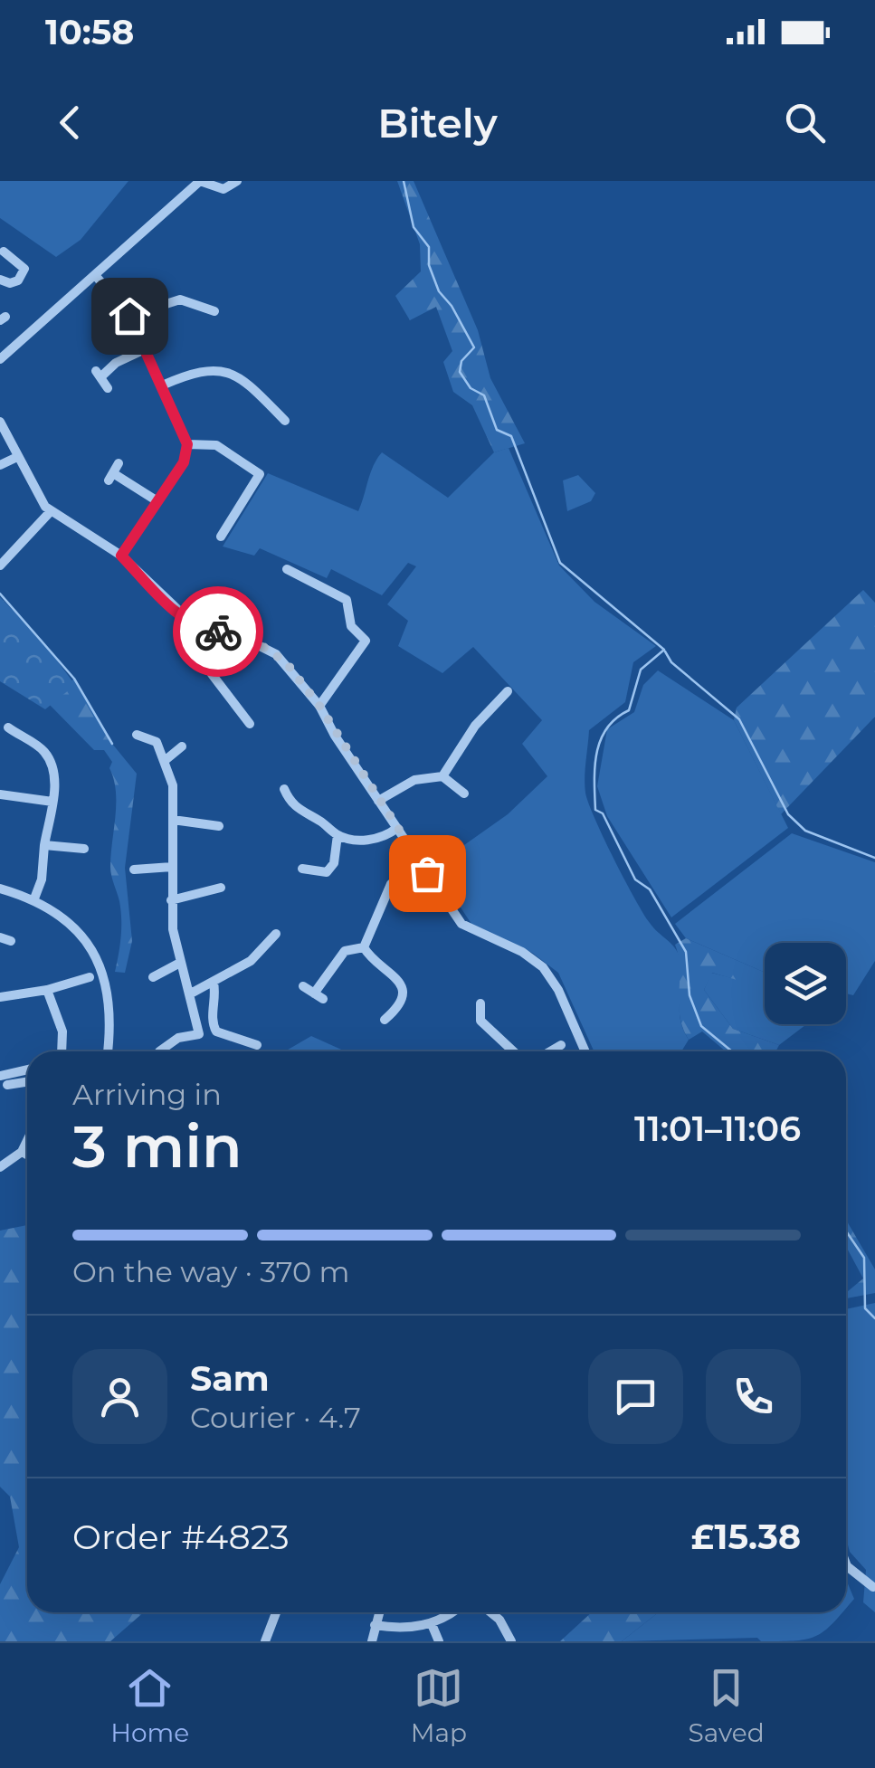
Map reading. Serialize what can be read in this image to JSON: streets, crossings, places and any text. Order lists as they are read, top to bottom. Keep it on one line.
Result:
{"page":{"status":"10:58","header":"Bitely","heading":["3 min","Arriving in","11:01–11:06"],"panel":["Sam","Courier · 4.7","Order #4823","£15.38"],"bar":"On the way · 370 m","tabs":["Home","Map","Saved"]}}
